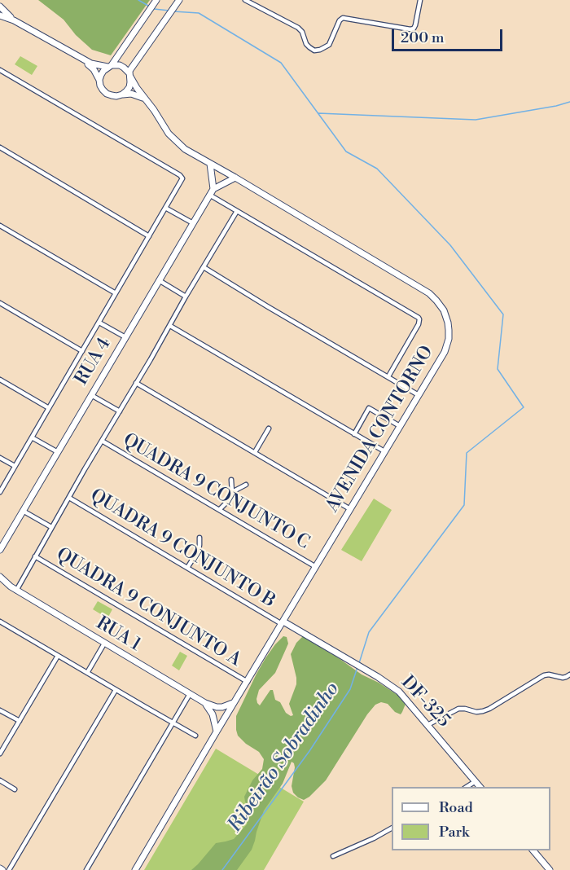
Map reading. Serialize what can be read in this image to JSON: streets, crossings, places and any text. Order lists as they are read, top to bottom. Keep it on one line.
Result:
{"streets":{"main road":["RUA 4","AVENIDA CONTORNO","RUA 1","DF-325"],"street":["QUADRA 9 CONJUNTO C","QUADRA 9 CONJUNTO B","QUADRA 9 CONJUNTO A"]},"crossings":[["AVENIDA CONTORNO","QUADRA 9 CONJUNTO C"],["AVENIDA CONTORNO","QUADRA 9 CONJUNTO B"],["AVENIDA CONTORNO","QUADRA 9 CONJUNTO A"],["AVENIDA CONTORNO","RUA 1"],["AVENIDA CONTORNO","DF-325"],["QUADRA 9 CONJUNTO B","DF-325"]],"water":["Ribeirão Sobradinho"],"legend":["Road","Park"],"scale_bar":"200 m"}
